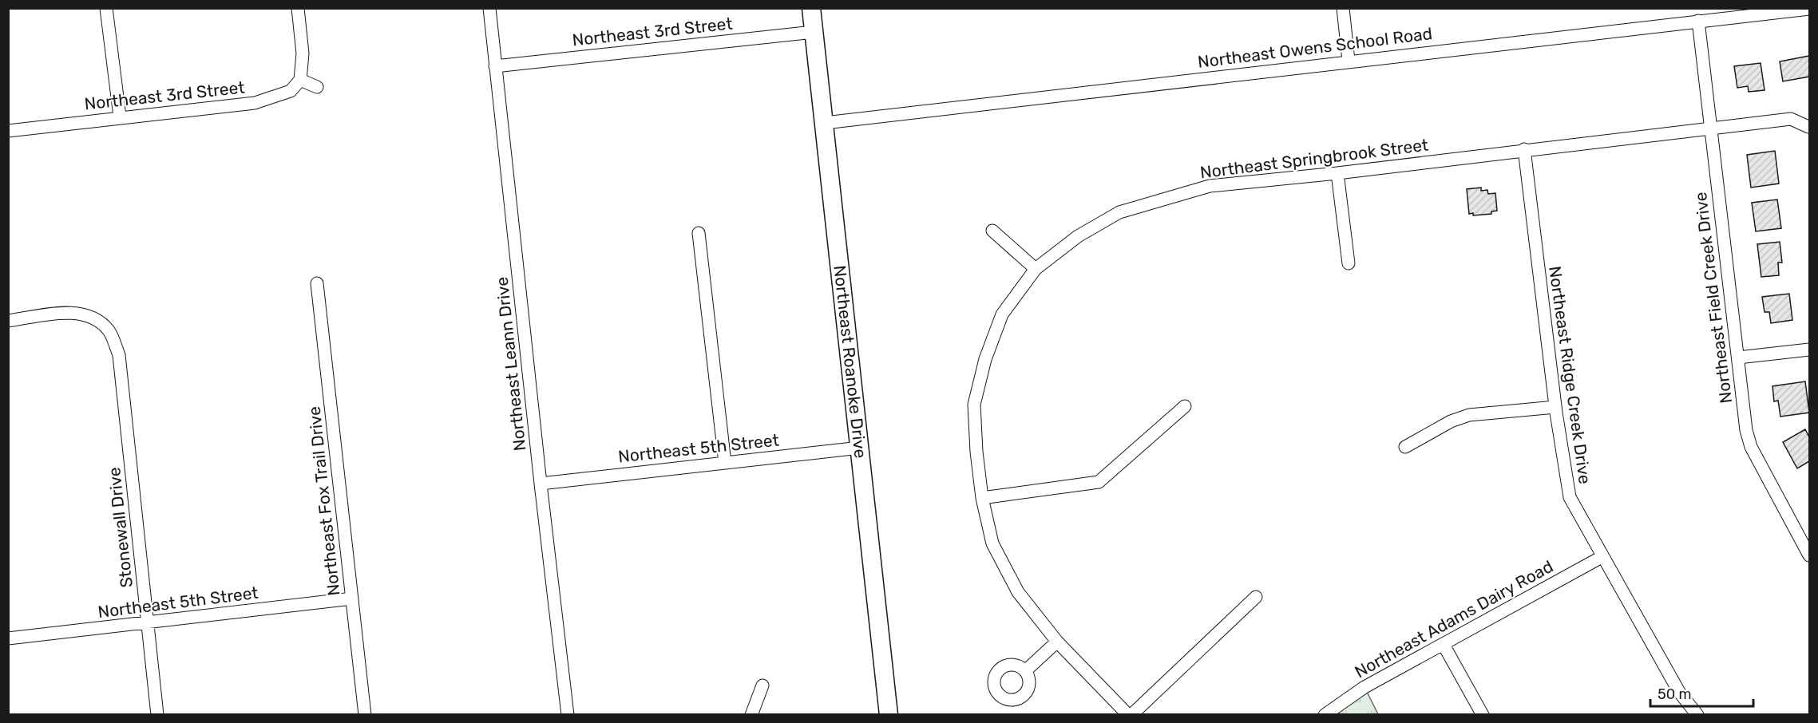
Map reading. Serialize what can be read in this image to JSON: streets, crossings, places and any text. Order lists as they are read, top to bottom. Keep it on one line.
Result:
{"streets":{"street":["Northeast 3rd Street","Northeast Owens School Road","Northeast Springbrook Street","Northeast Field Creek Drive","Northeast Roanoke Drive","Northeast Leann Drive","Northeast Ridge Creek Drive","Northeast 5th Street","Northeast Fox Trail Drive","Stonewall Drive","Northeast Adams Dairy Road"]},"crossings":[["Northeast 3rd Street","Northeast Roanoke Drive"],["Northeast 3rd Street","Northeast Leann Drive"],["Northeast Owens School Road","Northeast Field Creek Drive"],["Northeast Owens School Road","Northeast Roanoke Drive"],["Northeast Springbrook Street","Northeast Field Creek Drive"],["Northeast Springbrook Street","Northeast Ridge Creek Drive"],["Northeast Roanoke Drive","Northeast 5th Street"],["Northeast Leann Drive","Northeast 5th Street"],["Northeast Ridge Creek Drive","Northeast Adams Dairy Road"],["Northeast 5th Street","Northeast Fox Trail Drive"],["Northeast 5th Street","Stonewall Drive"]],"scale_bar":"50 m"}
